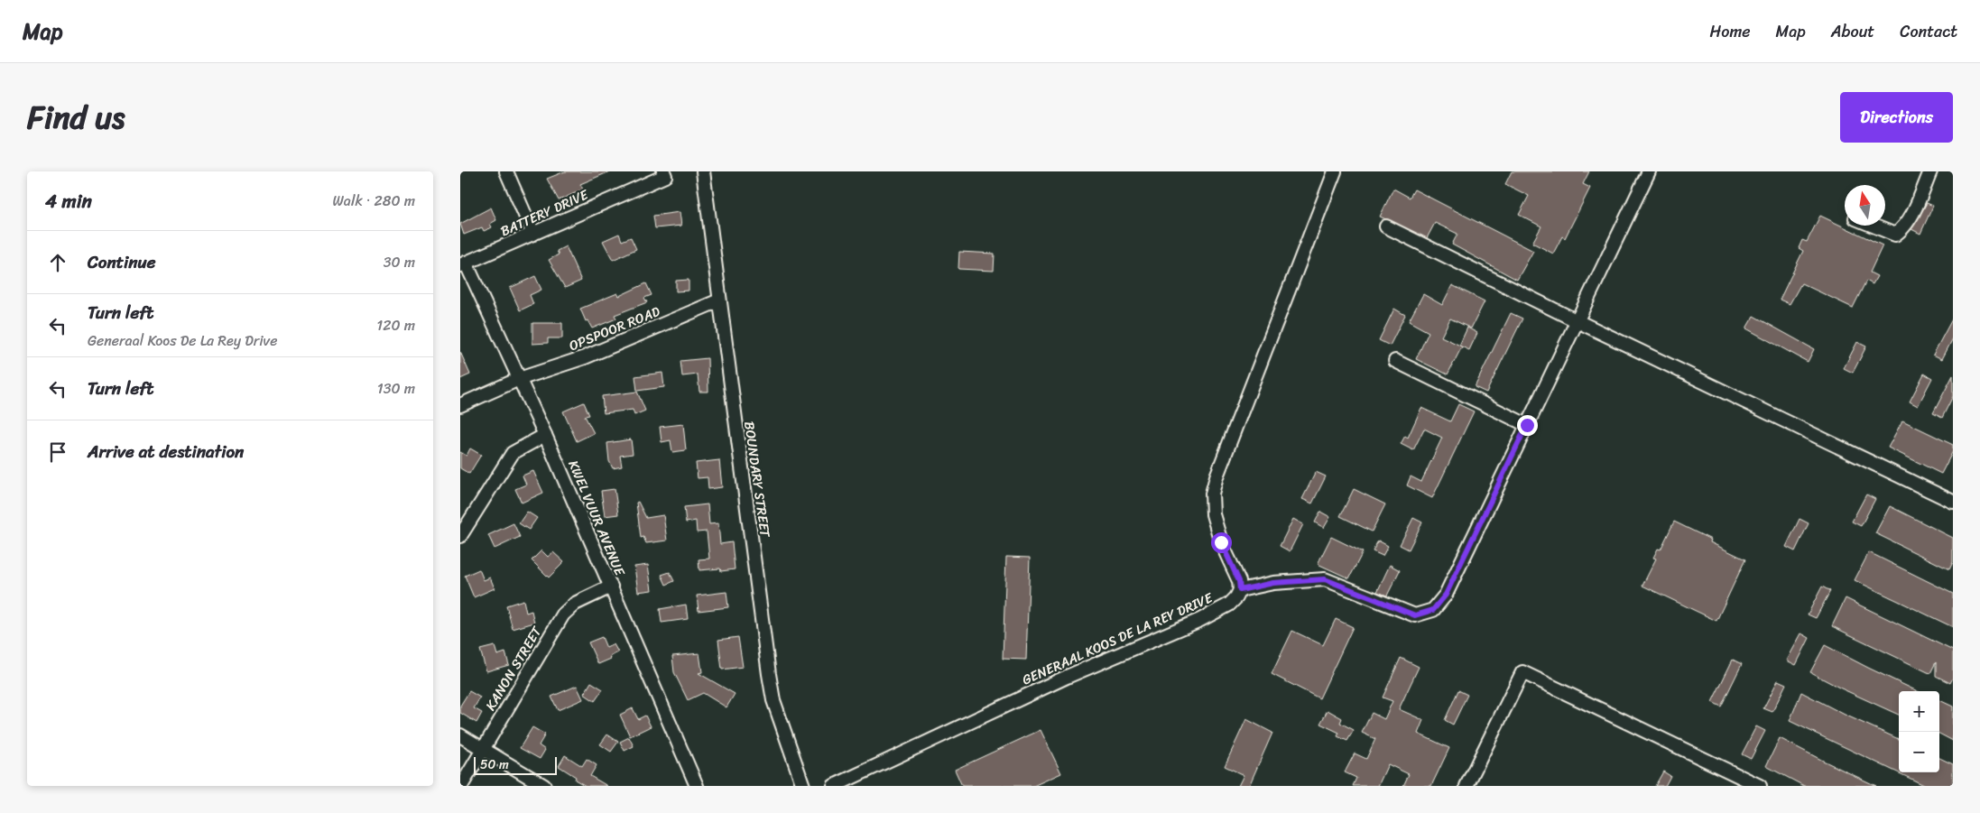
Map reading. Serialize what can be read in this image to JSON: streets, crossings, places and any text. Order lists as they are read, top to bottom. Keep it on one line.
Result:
{"streets":{"street":["BATTERY DRIVE","OPSPOOR ROAD","BOUNDARY STREET","KWEL VUUR AVENUE","GENERAAL KOOS DE LA REY DRIVE","KANON STREET"]},"crossings":[["BATTERY DRIVE","KWEL VUUR AVENUE"],["OPSPOOR ROAD","BOUNDARY STREET"],["OPSPOOR ROAD","KWEL VUUR AVENUE"],["KWEL VUUR AVENUE","KANON STREET"]],"scale_bar":"50 m","north":"top","page":{"header":"Map","nav":["Home","Map","About","Contact"],"title":"Find us","buttons":"Directions","heading":["4 min","Walk · 280 m"],"list":[["Continue","30 m"],["Turn left","Generaal Koos De La Rey Drive","120 m"],["Turn left","130 m"],"Arrive at destination"],"map_buttons":["+","−"],"scale":"50 m"}}
